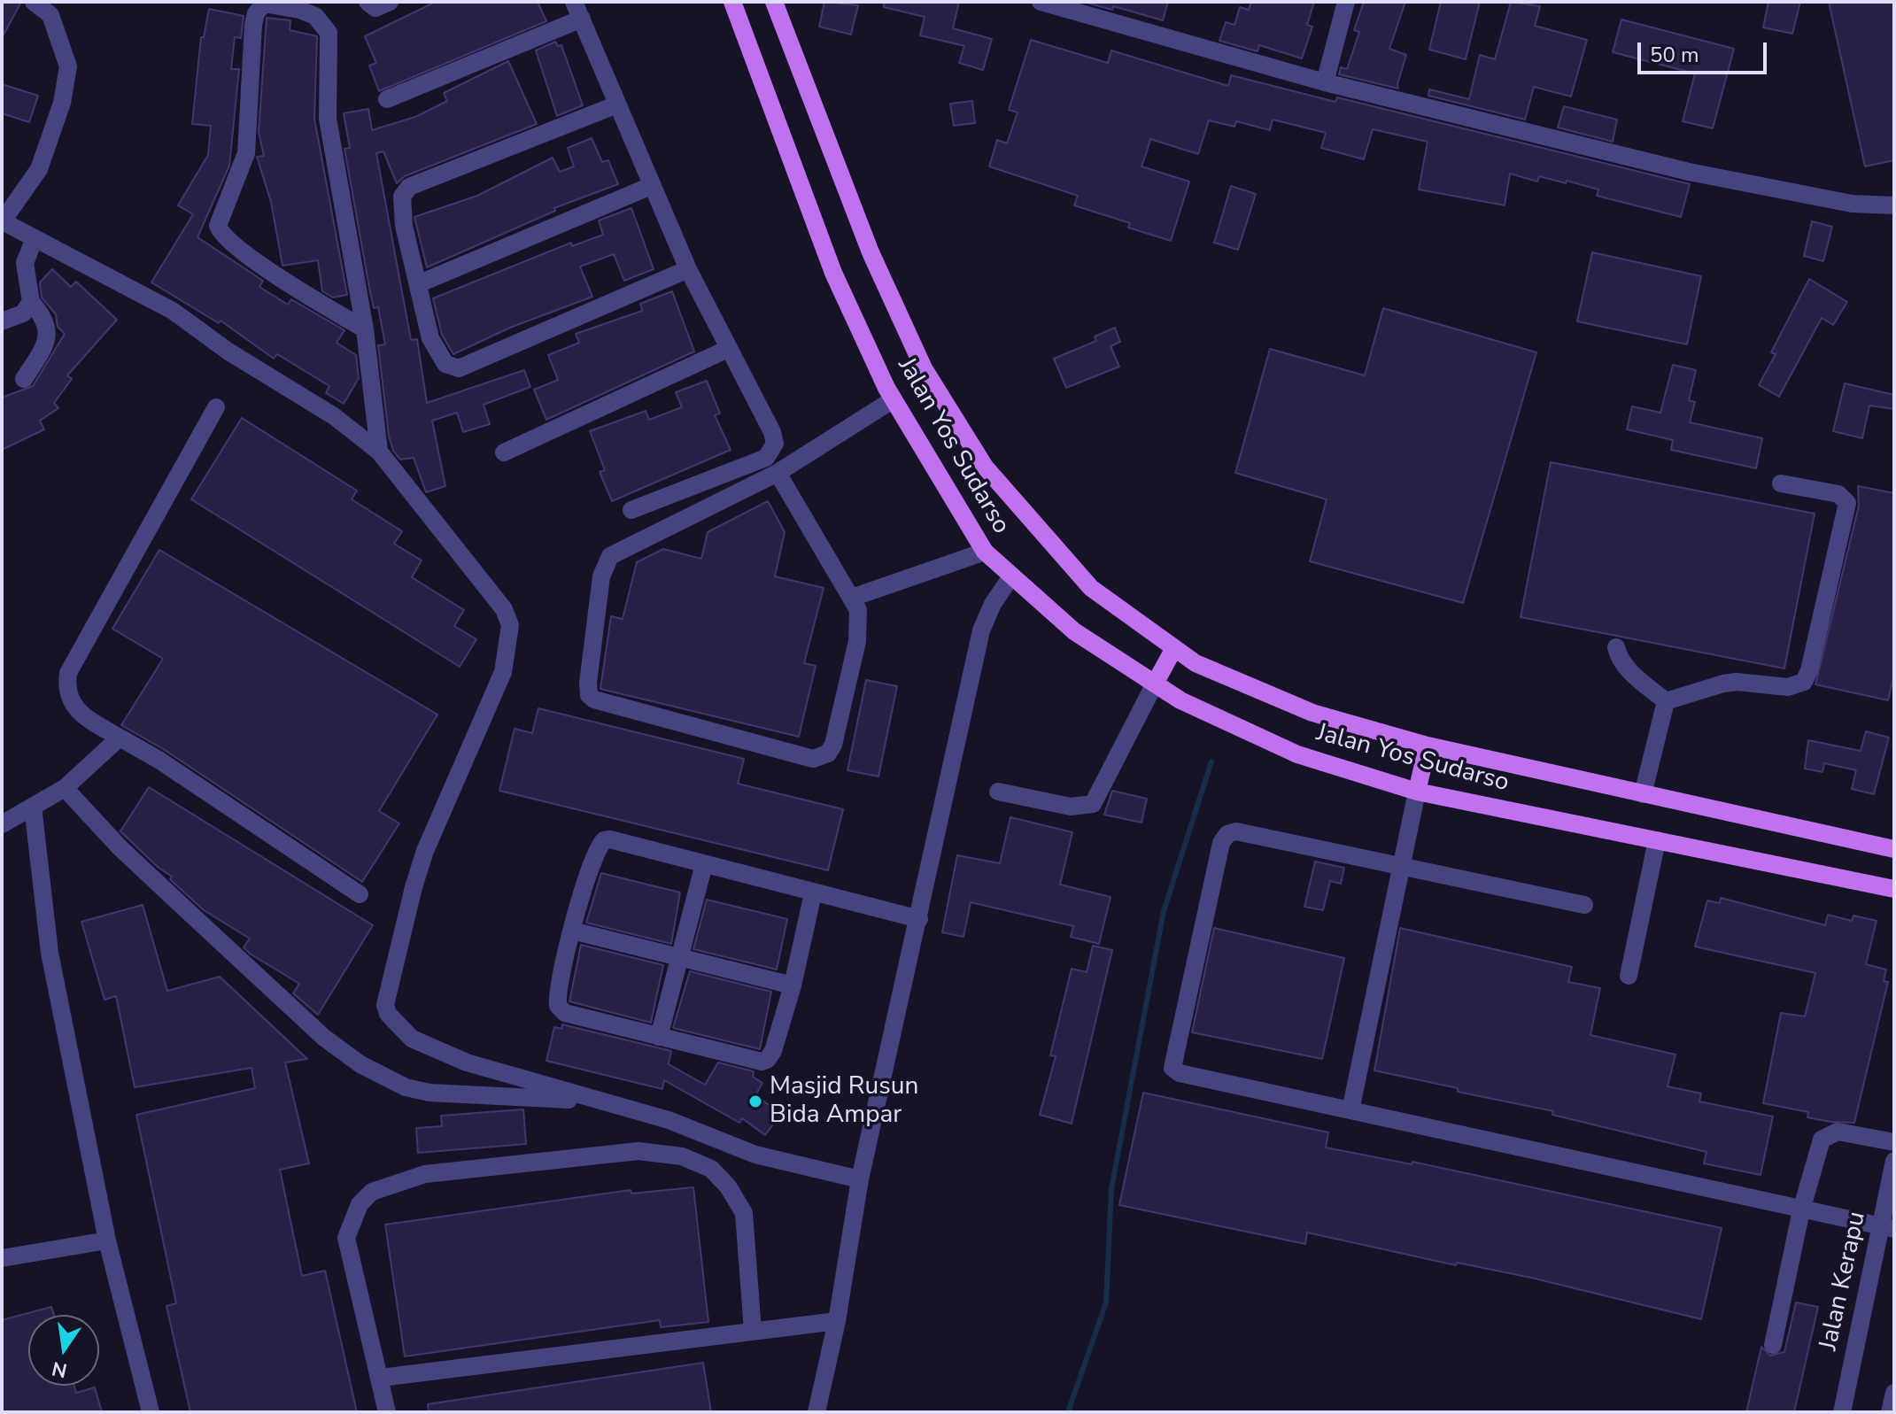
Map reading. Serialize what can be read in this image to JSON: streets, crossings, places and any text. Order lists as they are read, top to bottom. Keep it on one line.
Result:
{"streets":{"main road":["Jalan Yos Sudarso"],"street":["Jalan Kerapu"]},"places":["Masjid Rusun Bida Ampar"],"scale_bar":"50 m","north":"bottom"}
